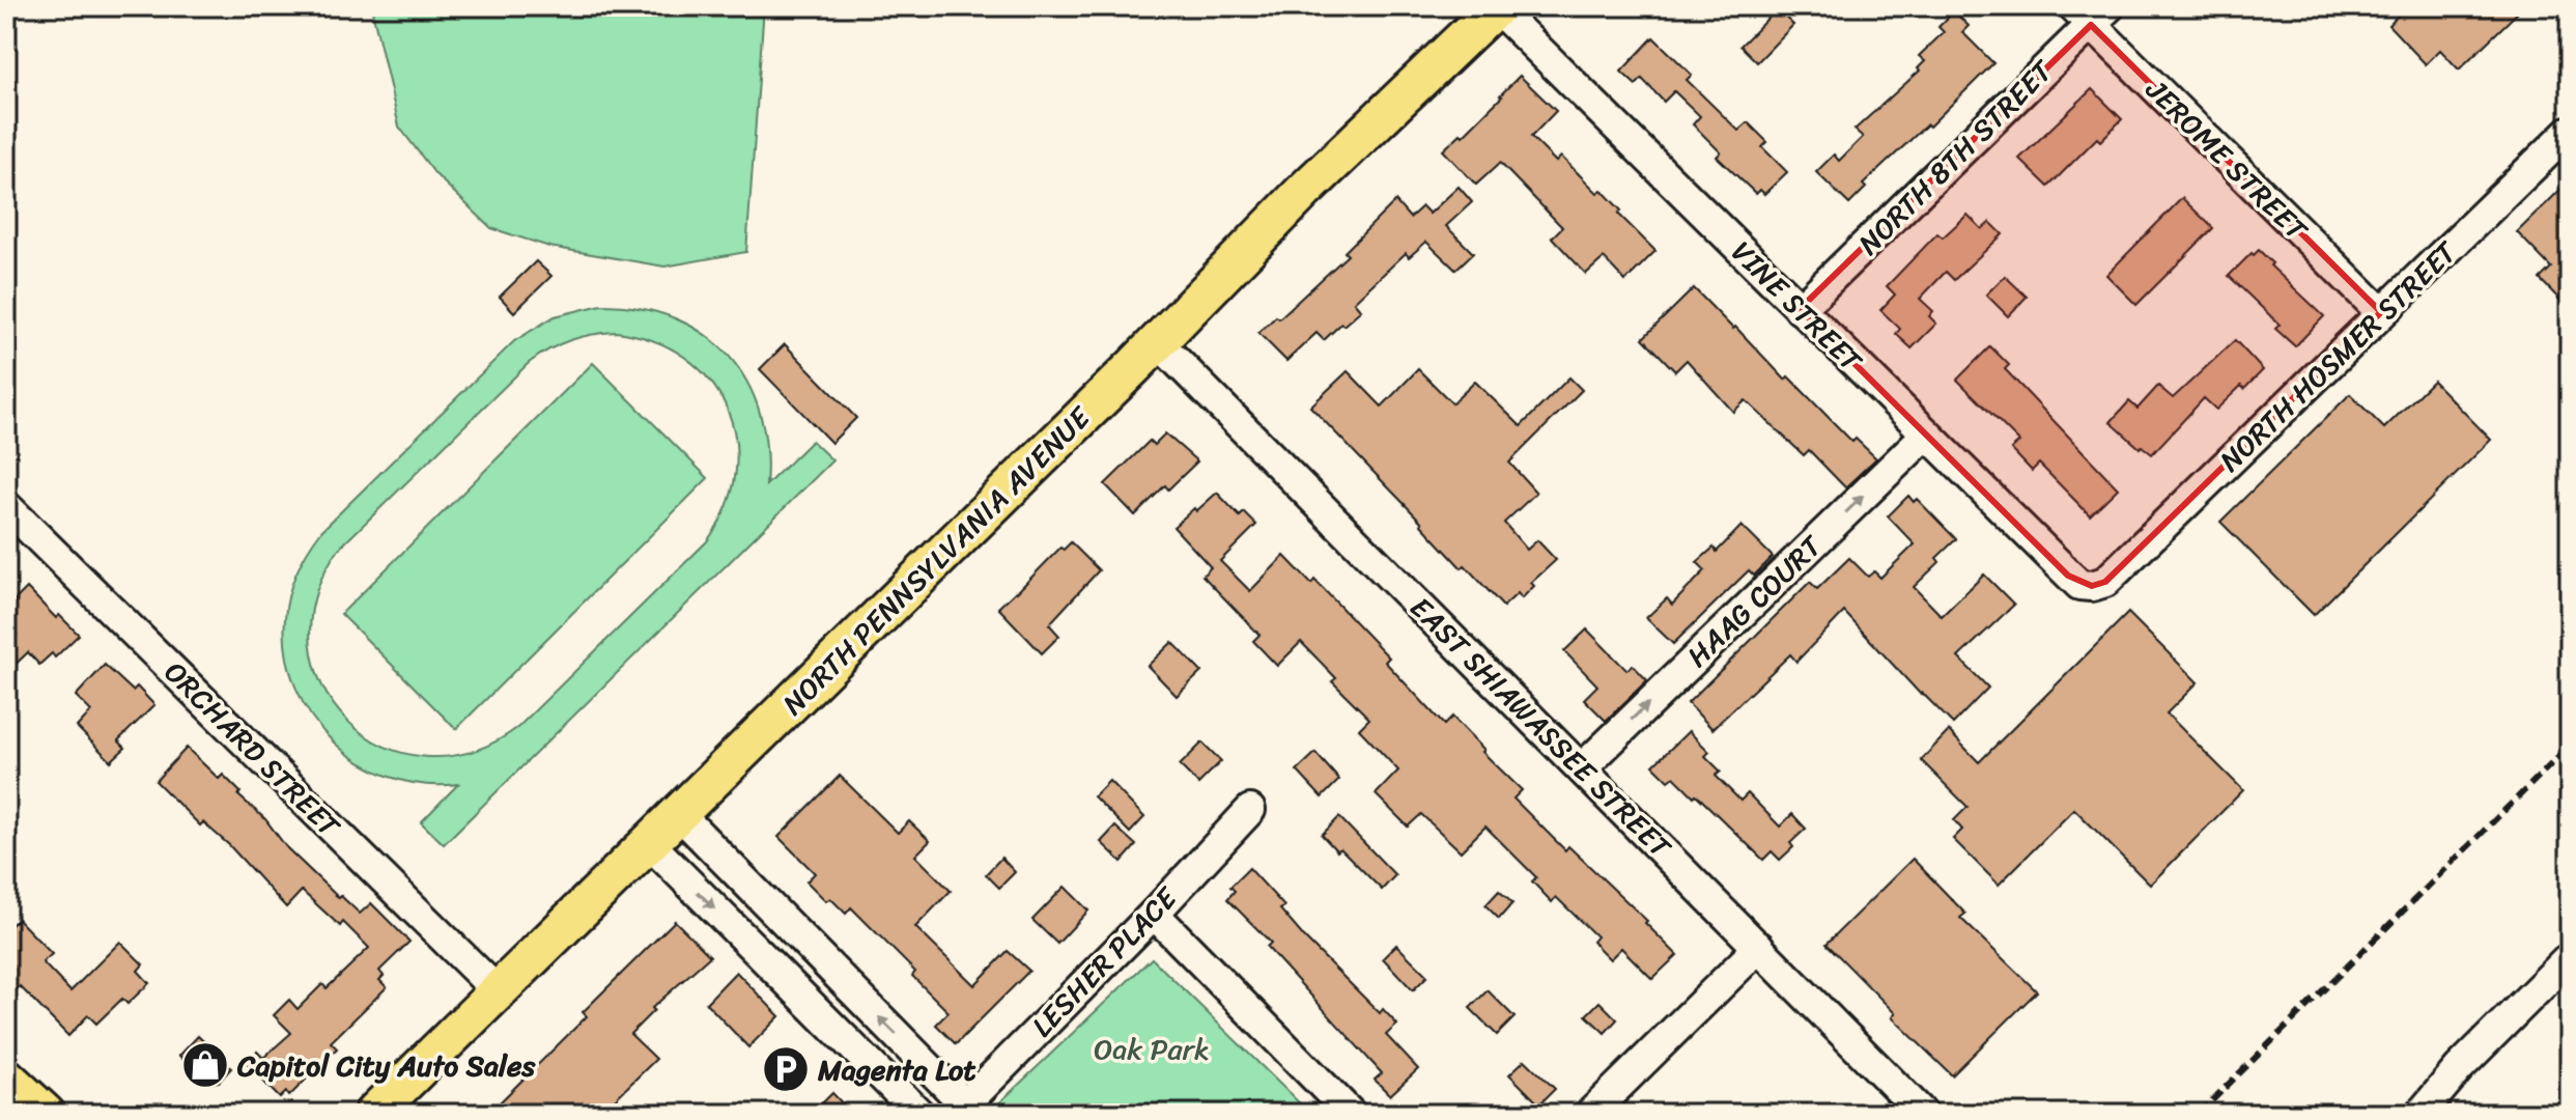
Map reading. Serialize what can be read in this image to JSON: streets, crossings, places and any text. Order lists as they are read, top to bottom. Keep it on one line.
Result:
{"streets":{"main road":["NORTH PENNSYLVANIA AVENUE"],"street":["NORTH 8TH STREET","JEROME STREET","VINE STREET","NORTH HOSMER STREET","HAAG COURT","EAST SHIAWASSEE STREET","ORCHARD STREET","LESHER PLACE"]},"crossings":[["NORTH 8TH STREET","JEROME STREET"],["NORTH 8TH STREET","VINE STREET"],["JEROME STREET","NORTH HOSMER STREET"],["VINE STREET","NORTH HOSMER STREET"],["VINE STREET","NORTH PENNSYLVANIA AVENUE"],["VINE STREET","HAAG COURT"],["NORTH PENNSYLVANIA AVENUE","EAST SHIAWASSEE STREET"],["NORTH PENNSYLVANIA AVENUE","ORCHARD STREET"],["HAAG COURT","EAST SHIAWASSEE STREET"]],"one_way":["HAAG COURT"],"parks":["Oak Park"],"places":{"shop":["Capitol City Auto Sales"],"parking":["Magenta Lot"]}}
